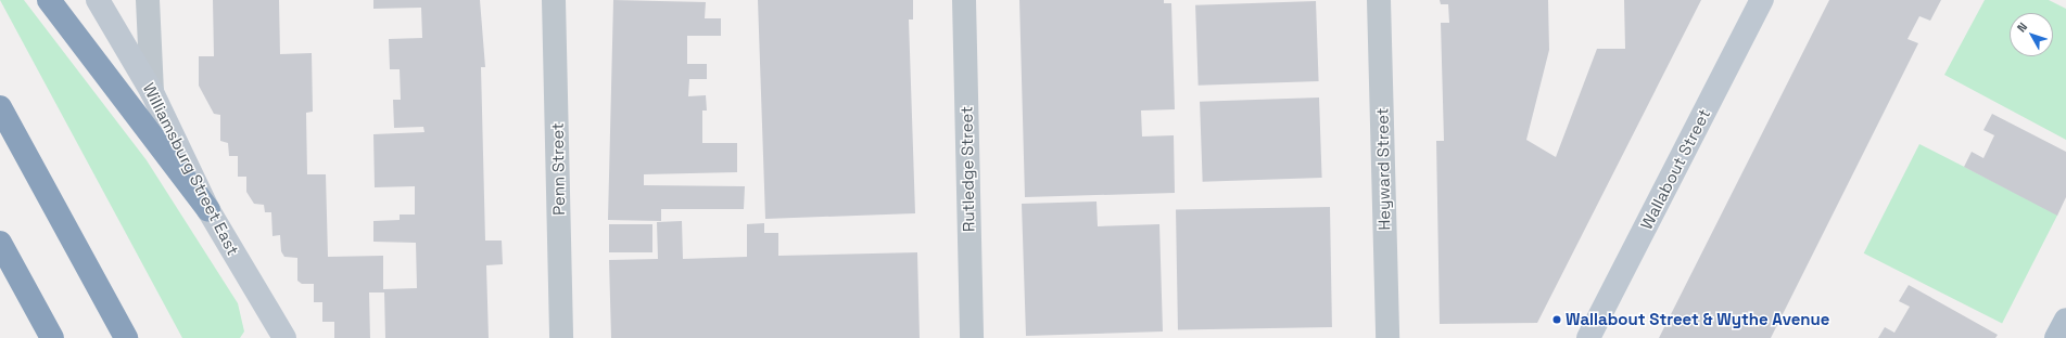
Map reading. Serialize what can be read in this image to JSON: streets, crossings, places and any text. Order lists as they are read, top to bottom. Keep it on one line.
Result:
{"streets":{"main road":["Williamsburg Street East","Wallabout Street"],"street":["Penn Street","Rutledge Street","Heyward Street"]},"places":["Wallabout Street & Wythe Avenue"],"north":"top left"}
